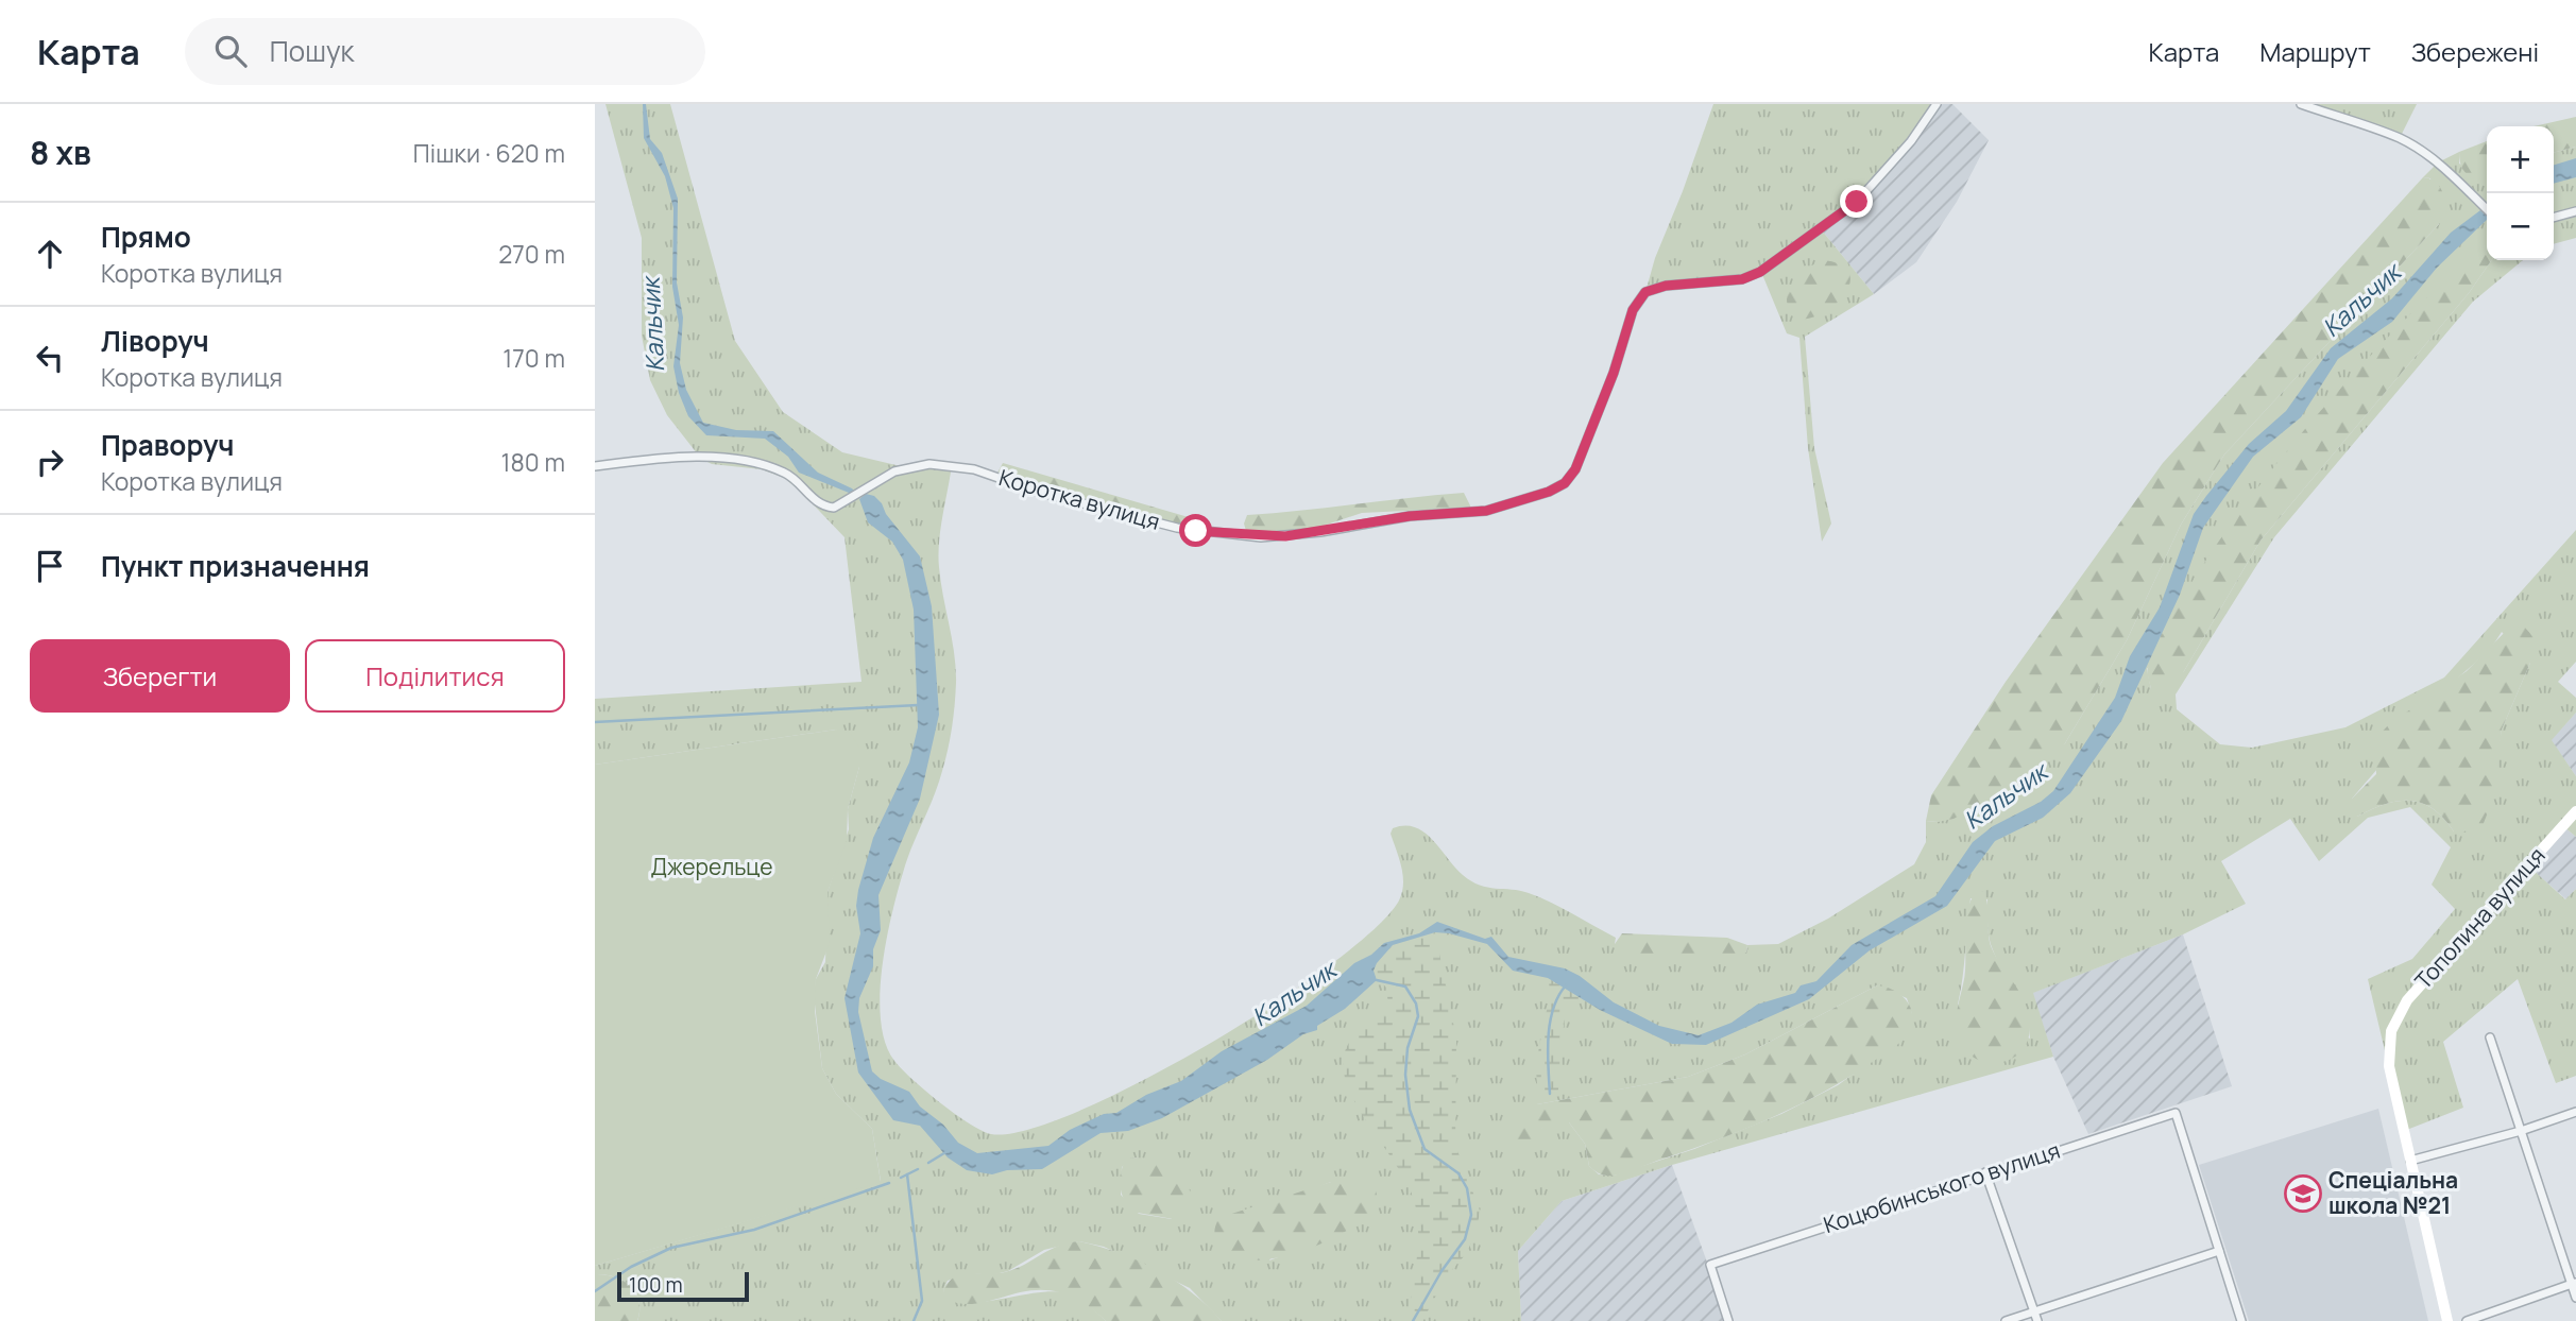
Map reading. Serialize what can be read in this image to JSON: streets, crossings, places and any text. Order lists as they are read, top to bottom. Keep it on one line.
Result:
{"streets":{"main road":["Тополина вулиця"],"street":["Коротка вулиця","Коцюбинського вулиця"]},"water":["Кальчик"],"parks":["Джерельце"],"places":{"school or university":["Спеціальна школа №21"]},"scale_bar":"100 m","page":{"header":"Карта","search":"Пошук","nav":["Карта","Маршрут","Збережені"],"heading":["8 хв","Пішки · 620 m"],"map_buttons":["+","−"],"list":[["Прямо","Коротка вулиця","270 m"],["Ліворуч","Коротка вулиця","170 m"],["Праворуч","Коротка вулиця","180 m"],"Пункт призначення"],"buttons":["Зберегти","Поділитися"],"scale":"100 m"}}
